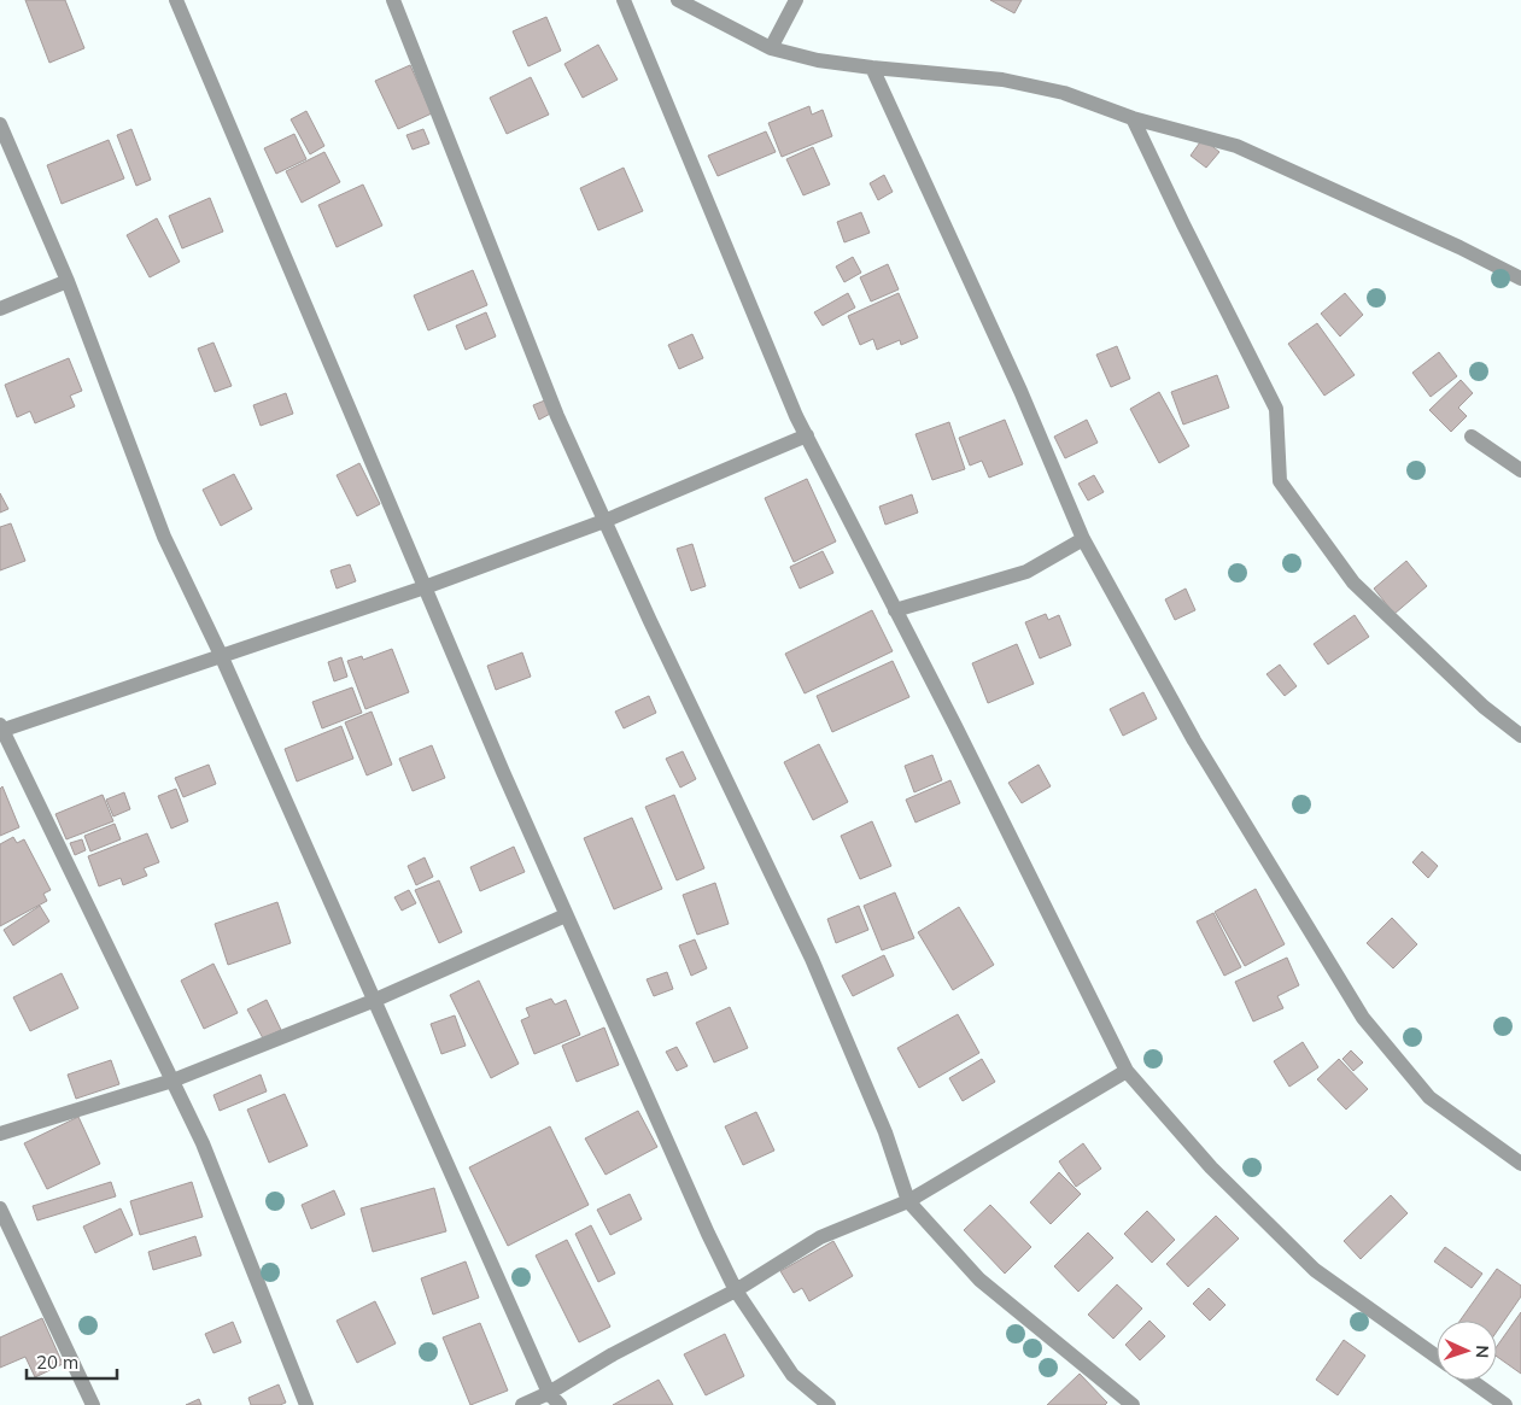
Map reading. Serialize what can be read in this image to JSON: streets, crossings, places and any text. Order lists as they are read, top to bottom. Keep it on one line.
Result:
{"scale_bar":"20 m","north":"right"}
